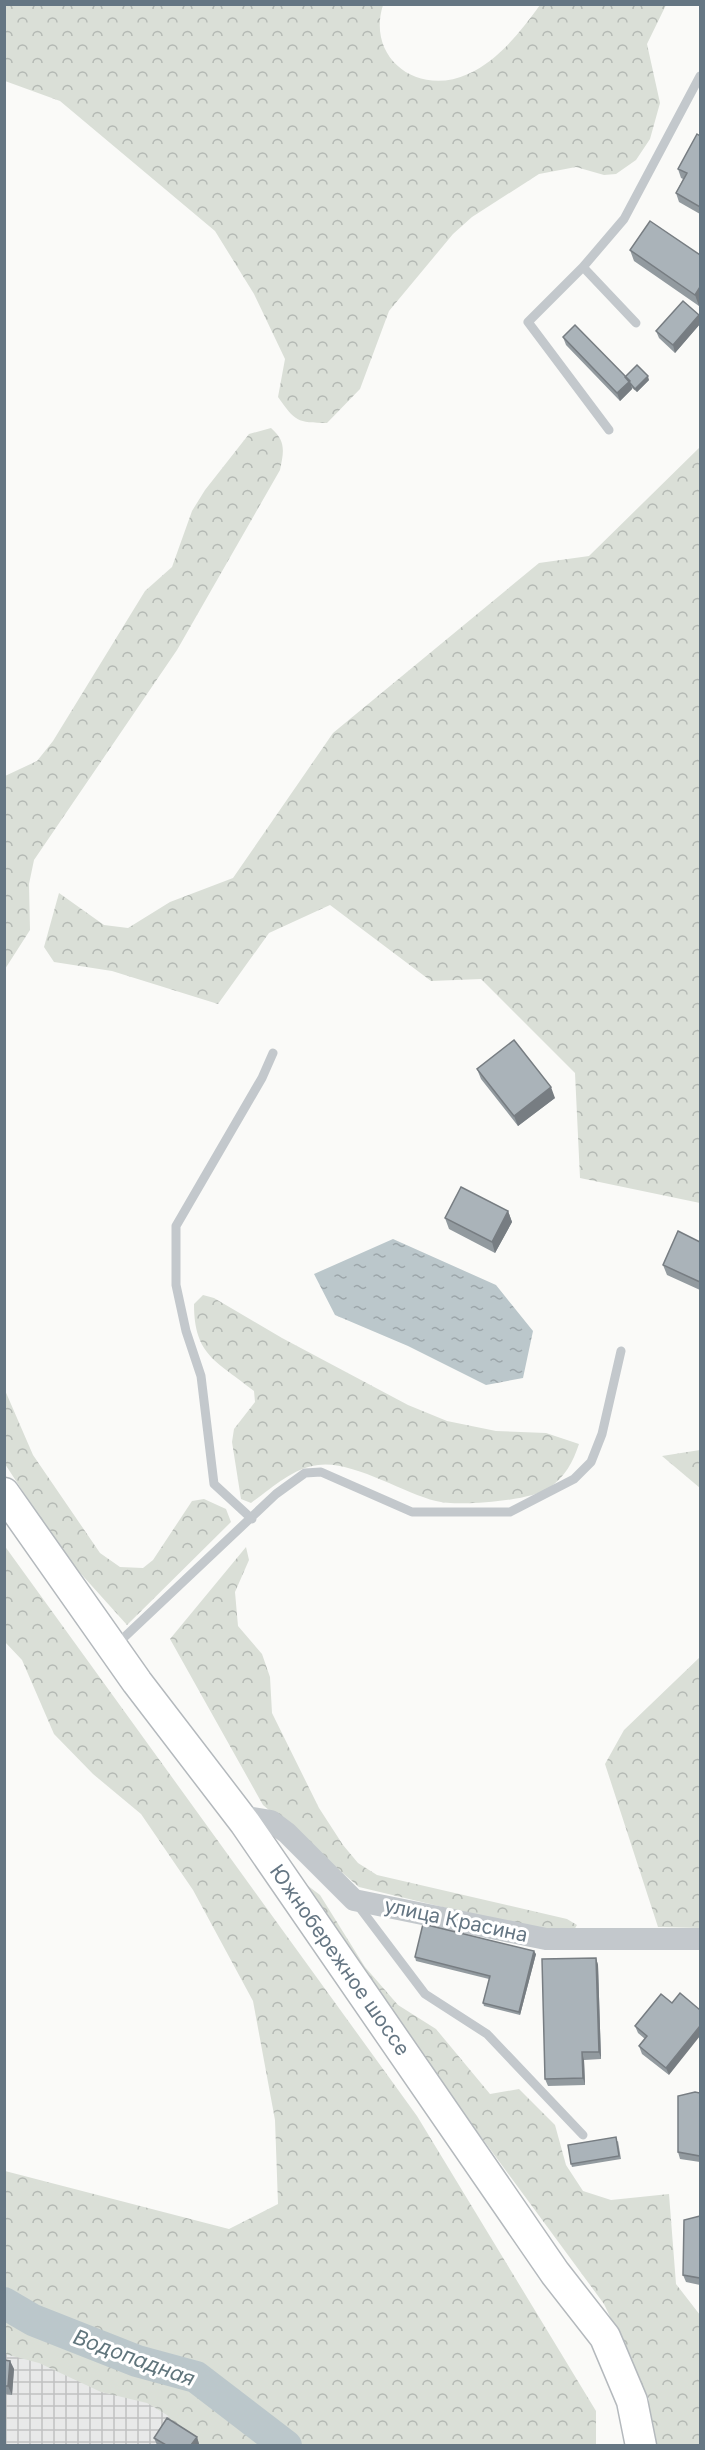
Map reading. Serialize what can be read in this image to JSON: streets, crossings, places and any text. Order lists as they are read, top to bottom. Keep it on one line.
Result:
{"streets":{"highway":["Южнобережное шоссе"],"street":["улица Красина"]},"water":["Водопадная"]}
